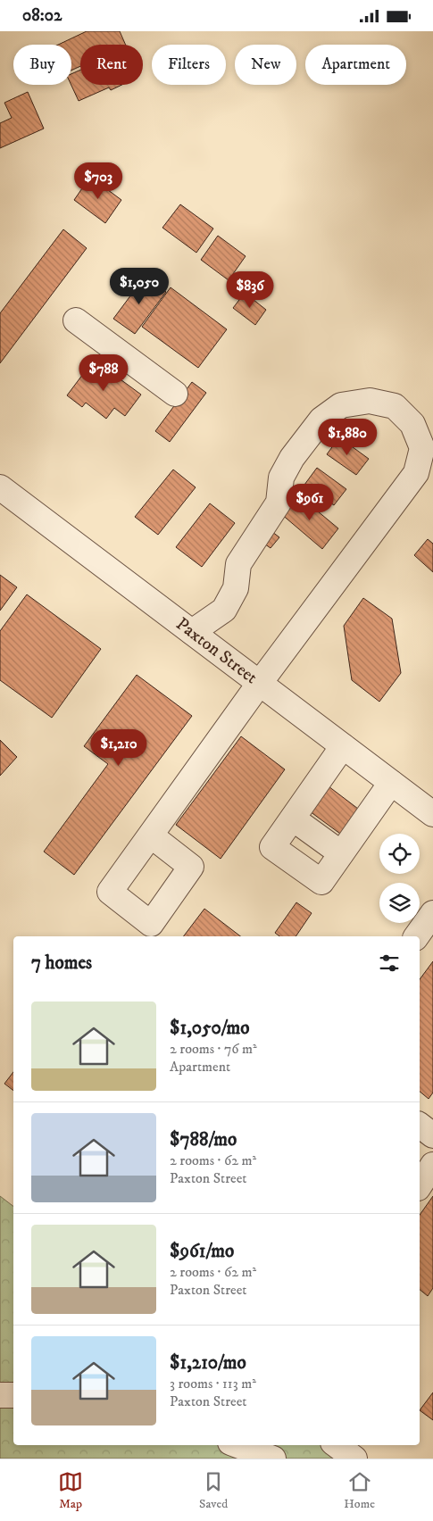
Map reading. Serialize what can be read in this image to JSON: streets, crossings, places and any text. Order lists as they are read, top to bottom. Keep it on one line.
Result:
{"streets":{"street":["Paxton Street"]},"page":{"status":"08:02","chip":["Buy","Rent","Filters","New","Apartment"],"price":["$703","$1,050","$836","$788","$1,880","$961","$1,210"],"heading":"7 homes","list":[{"name":"$1,050/mo","note":"2 rooms · 76 m² · Apartment"},{"name":"$788/mo","note":"2 rooms · 62 m² · Paxton Street"},{"name":"$961/mo","note":"2 rooms · 62 m² · Paxton Street"},{"name":"$1,210/mo","note":"3 rooms · 113 m² · Paxton Street"}],"tabs":["Map","Saved","Home"]}}
